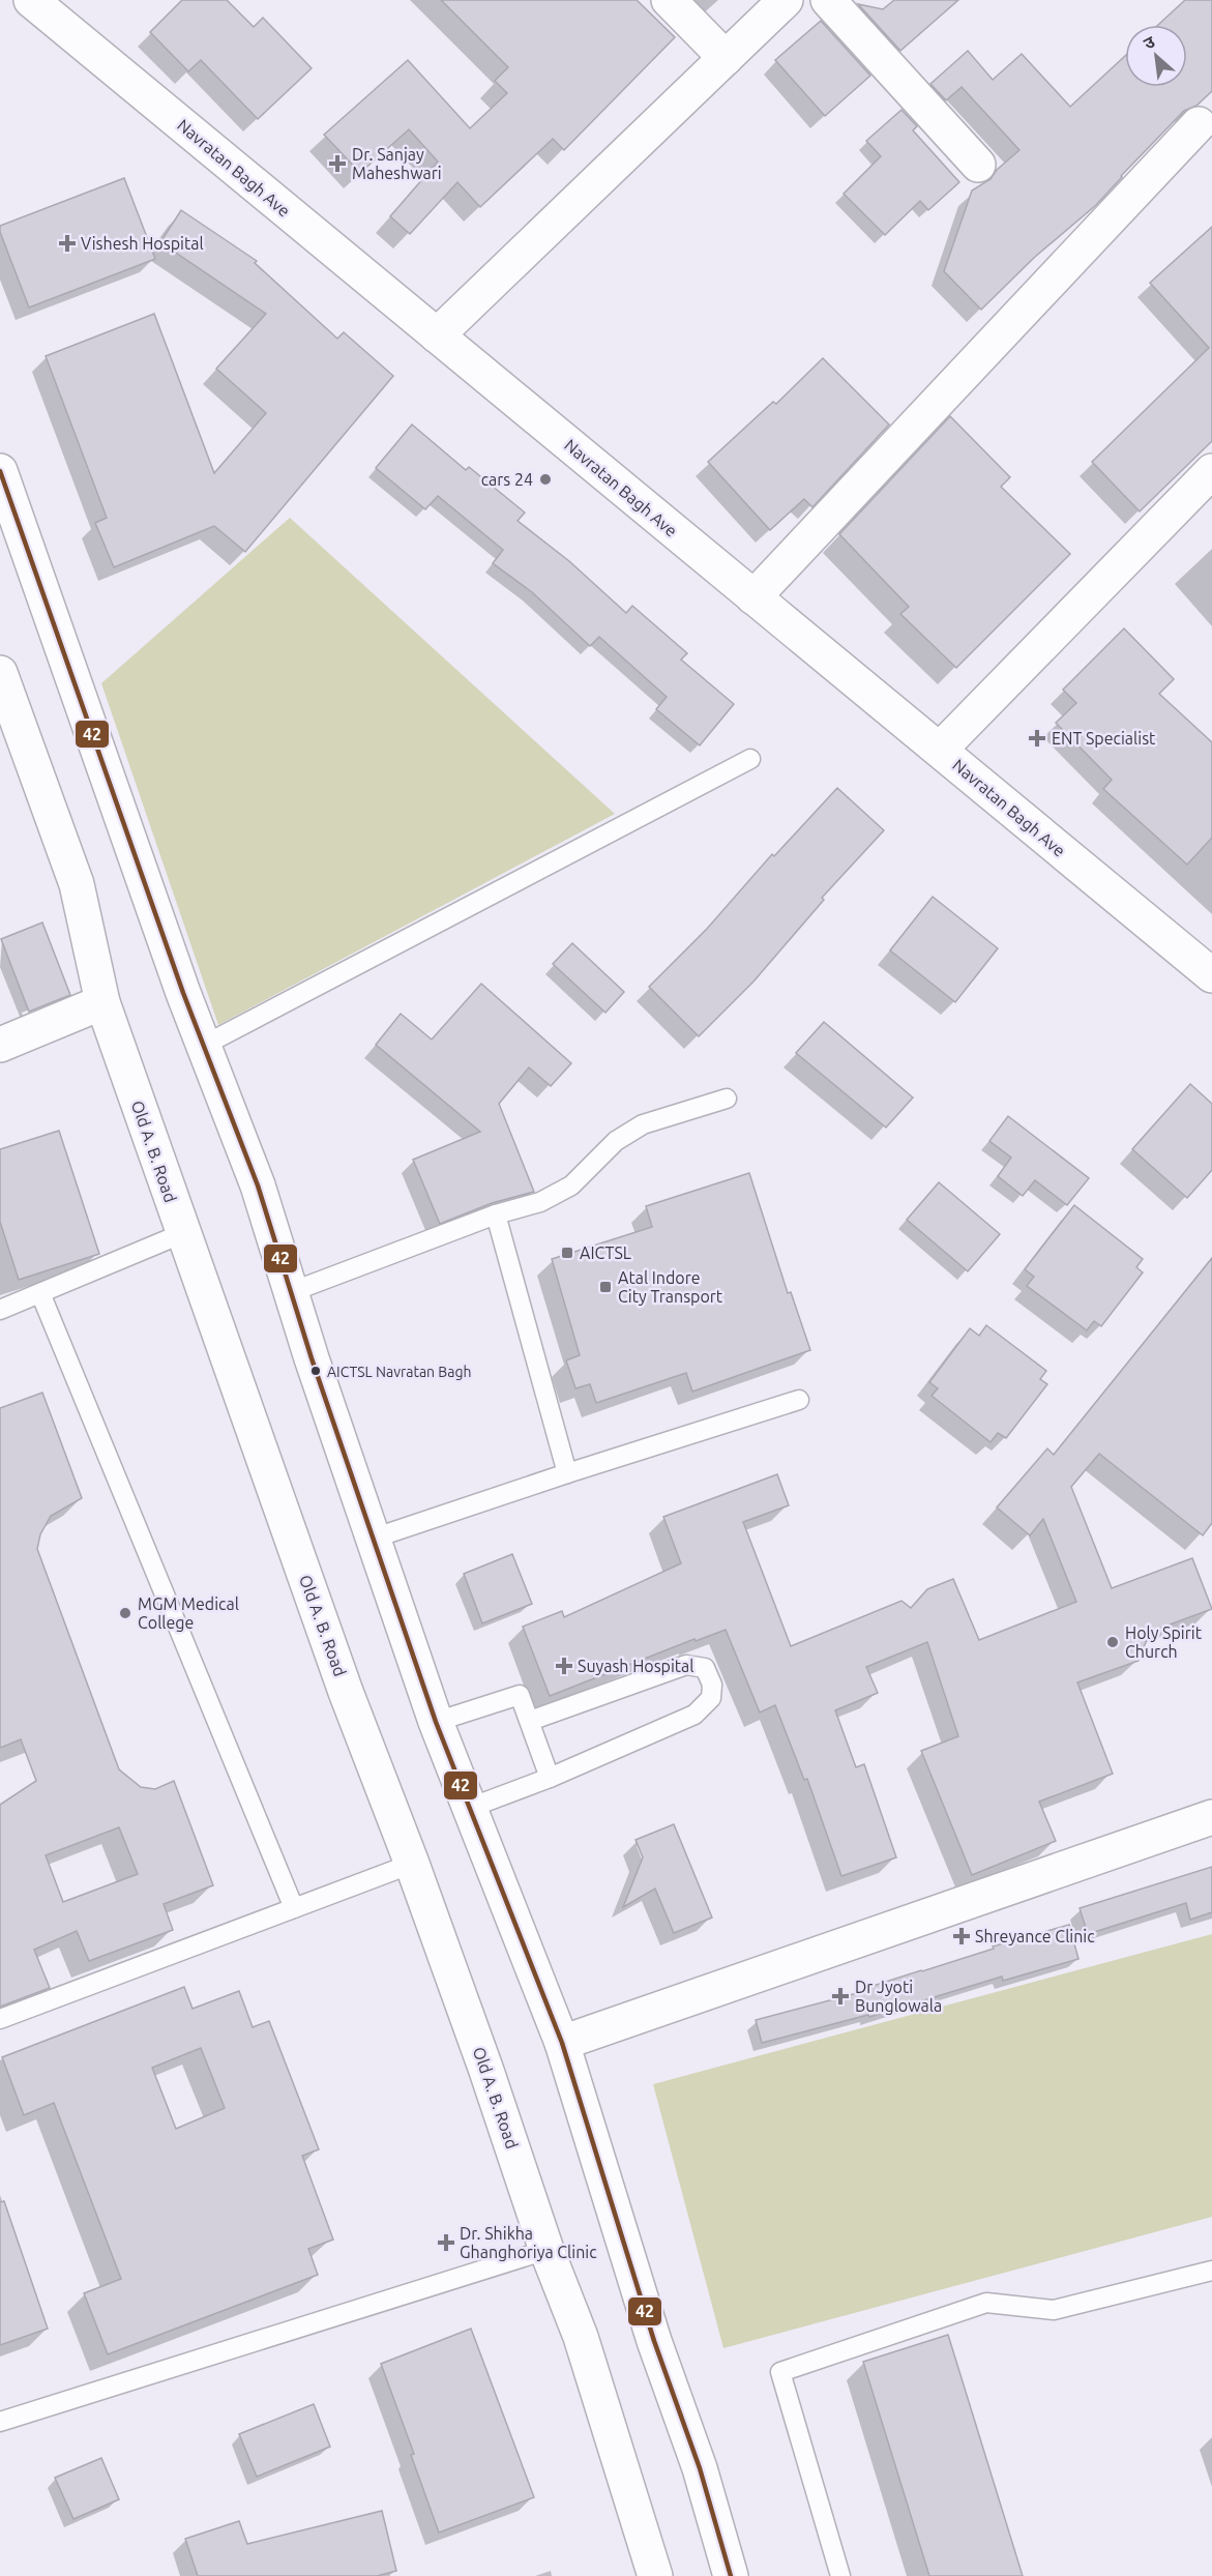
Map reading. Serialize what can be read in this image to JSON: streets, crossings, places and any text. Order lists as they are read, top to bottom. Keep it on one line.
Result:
{"streets":{"main road":["Navratan Bagh Ave","Old A. B. Road"]},"places":{"health":["Dr. Sanjay Maheshwari","Vishesh Hospital","ENT Specialist","Suyash Hospital","Shreyance Clinic","Dr Jyoti Bunglowala","Dr. Shikha Ghanghoriya Clinic"],"other":["cars 24","AICTSL Navratan Bagh","MGM Medical College","Holy Spirit Church"],"transit":["AICTSL","Atal Indore City Transport"]},"lines":["transit line 42"],"north":"top left"}
